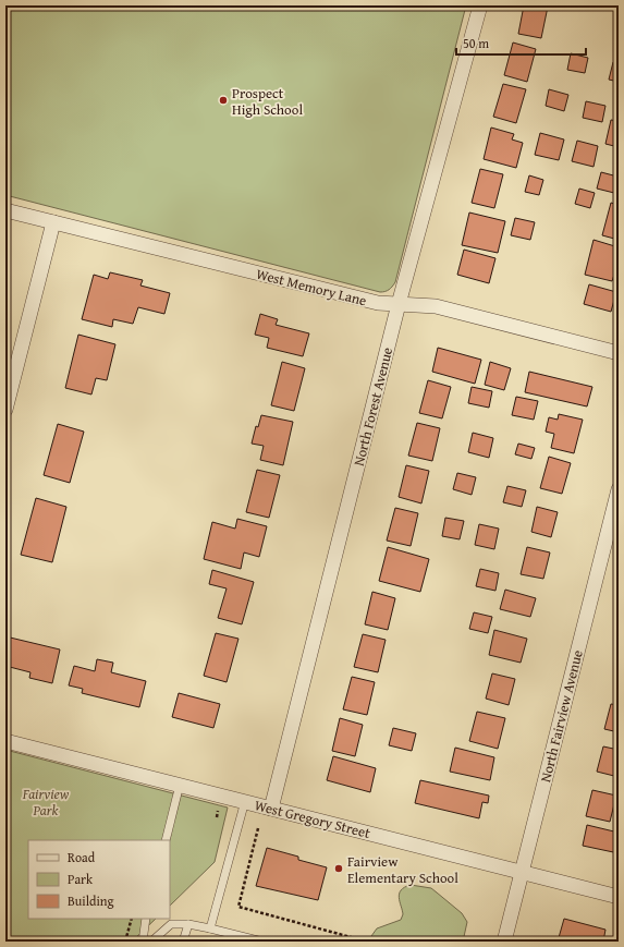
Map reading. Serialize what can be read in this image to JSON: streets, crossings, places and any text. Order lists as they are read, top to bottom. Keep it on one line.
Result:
{"streets":{"street":["West Memory Lane","North Forest Avenue","North Fairview Avenue","West Gregory Street"]},"crossings":[["West Memory Lane","North Forest Avenue"],["North Forest Avenue","West Gregory Street"],["North Fairview Avenue","West Gregory Street"]],"parks":["Fairview Park"],"places":["Prospect High School","Fairview Elementary School"],"legend":["Road","Park","Building"],"scale_bar":"50 m"}
